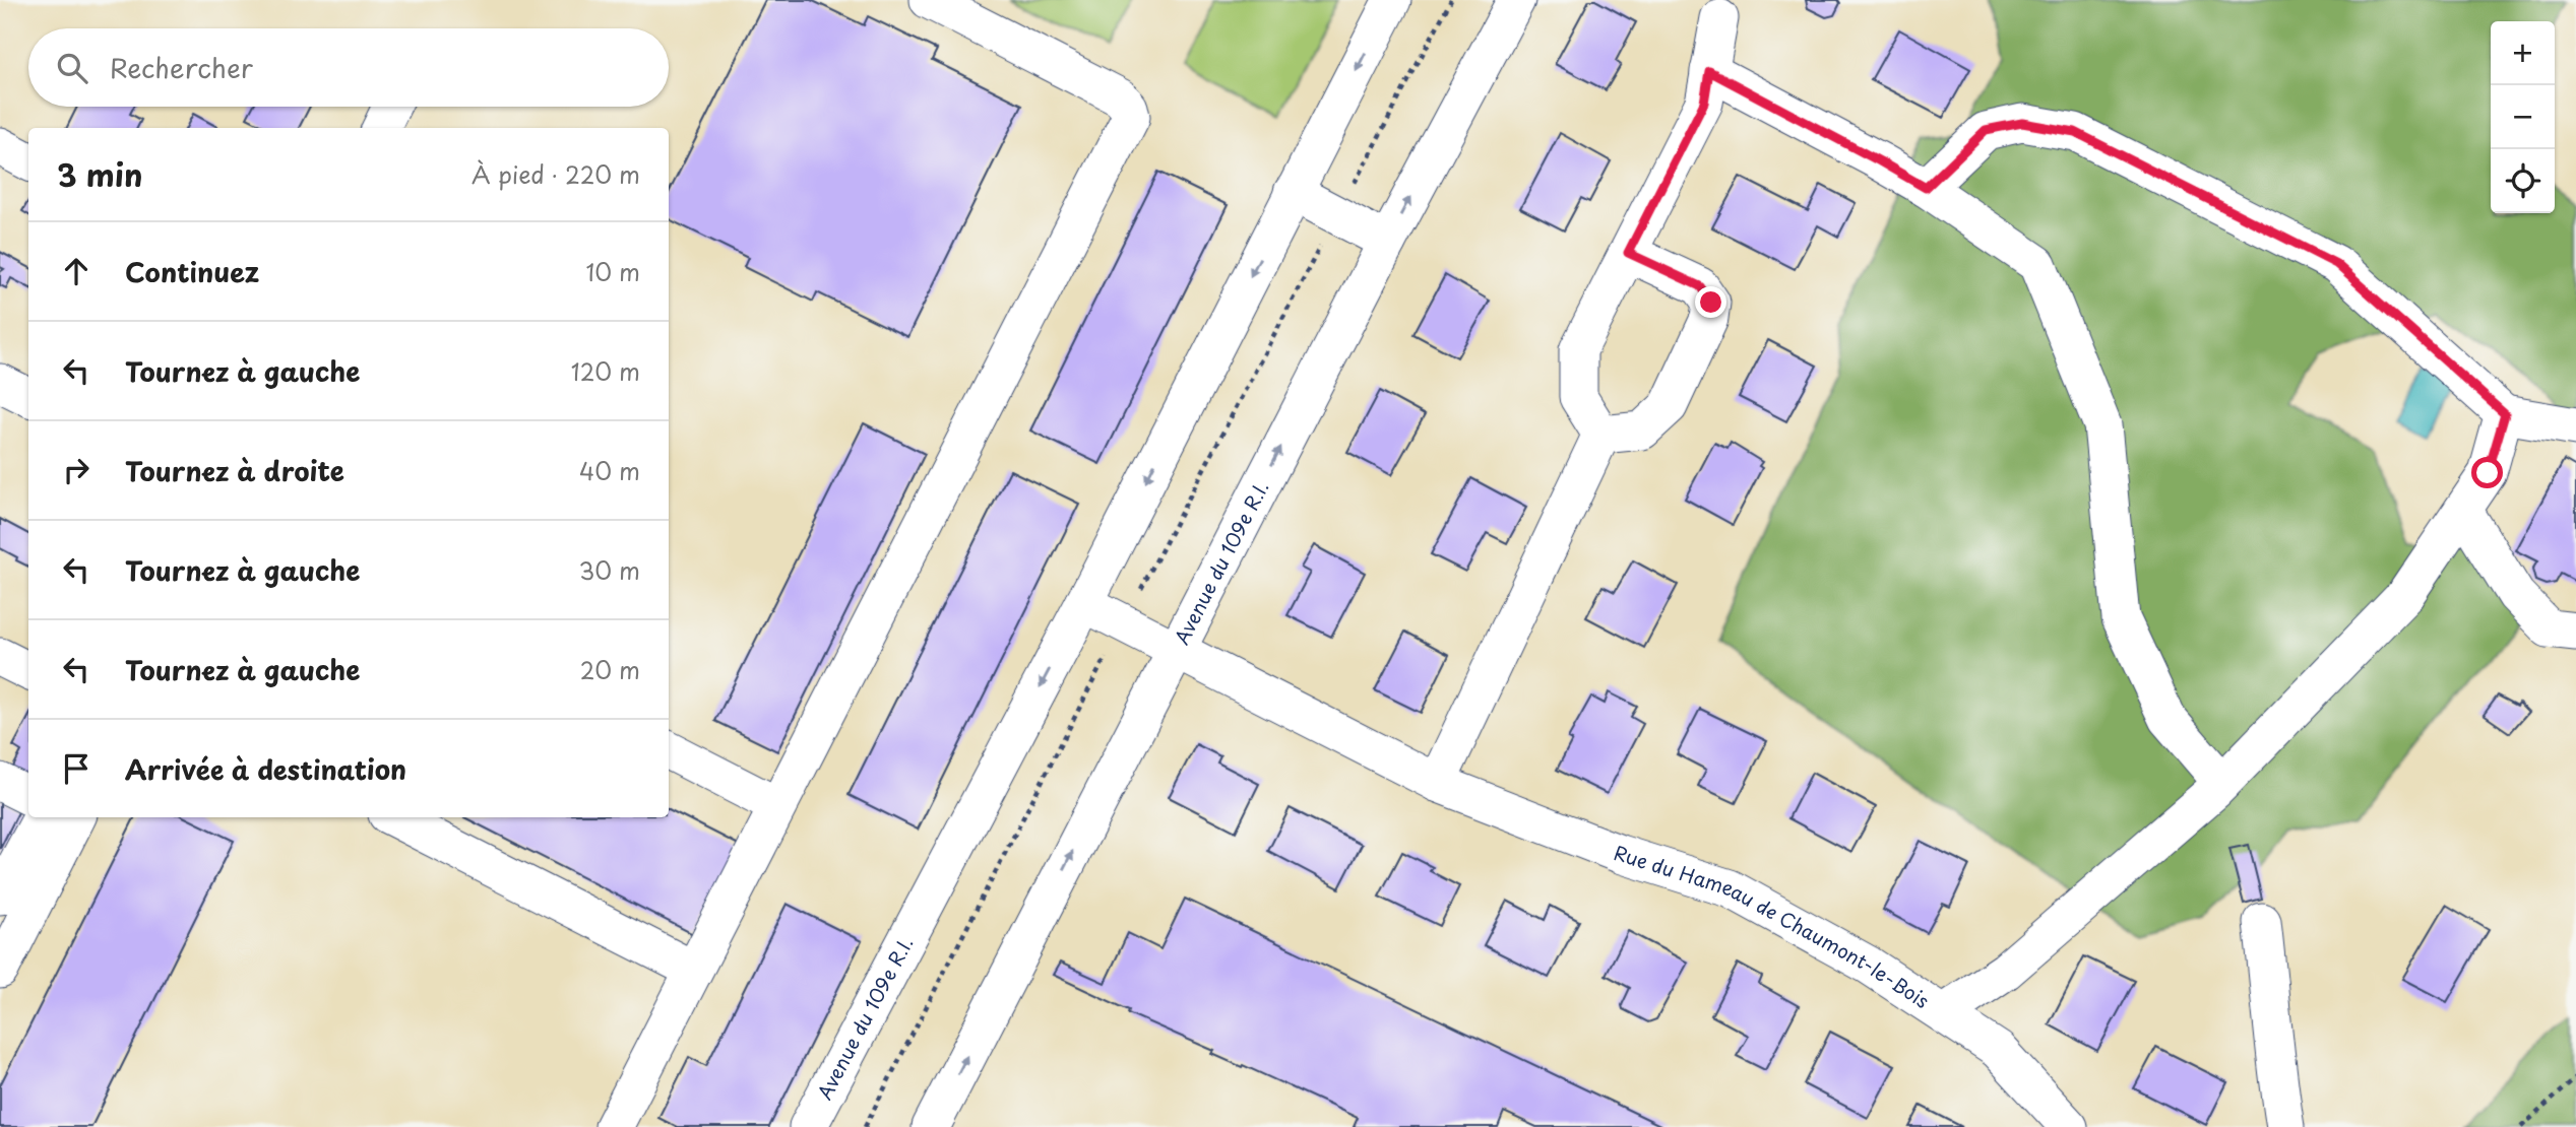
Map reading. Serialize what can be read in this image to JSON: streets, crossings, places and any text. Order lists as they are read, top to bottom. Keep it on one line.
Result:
{"streets":{"street":["Avenue du 109e R.I.","Rue du Hameau de Chaumont-le-Bois"]},"crossings":[["Avenue du 109e R.I.","Rue du Hameau de Chaumont-le-Bois"]],"page":{"map_buttons":["+","−"],"search":"Rechercher","heading":["3 min","À pied · 220 m"],"list":[["Continuez","10 m"],["Tournez à gauche","120 m"],["Tournez à droite","40 m"],["Tournez à gauche","30 m"],["Tournez à gauche","20 m"],"Arrivée à destination"]}}
